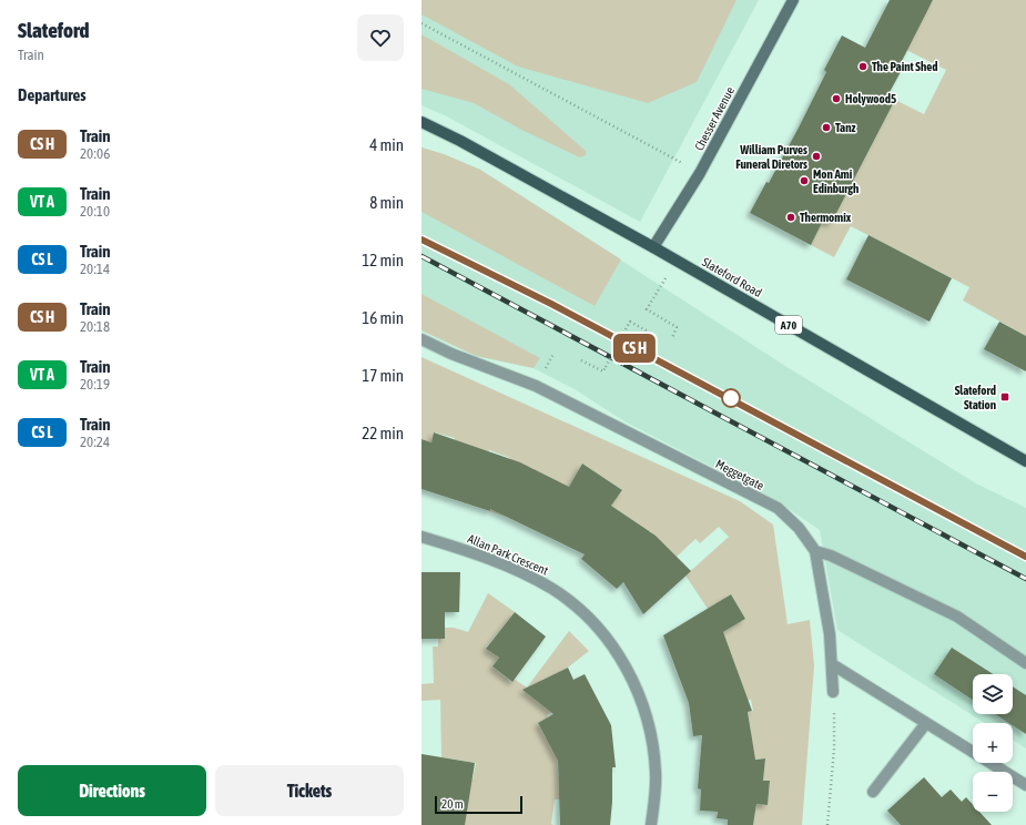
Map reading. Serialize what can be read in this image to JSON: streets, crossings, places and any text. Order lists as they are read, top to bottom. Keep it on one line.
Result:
{"streets":{"main road":["Slateford Road","A70"],"street":["Chesser Avenue","Meggetgate","Allan Park Crescent"]},"crossings":[["Chesser Avenue","Slateford Road"]],"places":{"other":["The Paint Shed","Holywood5","Tanz","William Purves Funeral Diretors","Mon Ami Edinburgh","Thermomix"],"transit":["Slateford Station"]},"scale_bar":"20 m","page":{"heading":[["Slateford","Train"],"Departures"],"on_map":"CS H","list":[{"mark":"CS H","name":"Train","note":"20:06","value":"4 min"},{"mark":"VT A","name":"Train","note":"20:10","value":"8 min"},{"mark":"CS L","name":"Train","note":"20:14","value":"12 min"},{"mark":"CS H","name":"Train","note":"20:18","value":"16 min"},{"mark":"VT A","name":"Train","note":"20:19","value":"17 min"},{"mark":"CS L","name":"Train","note":"20:24","value":"22 min"}],"map_buttons":["+","−"],"buttons":["Directions","Tickets"],"scale":"20 m"}}
